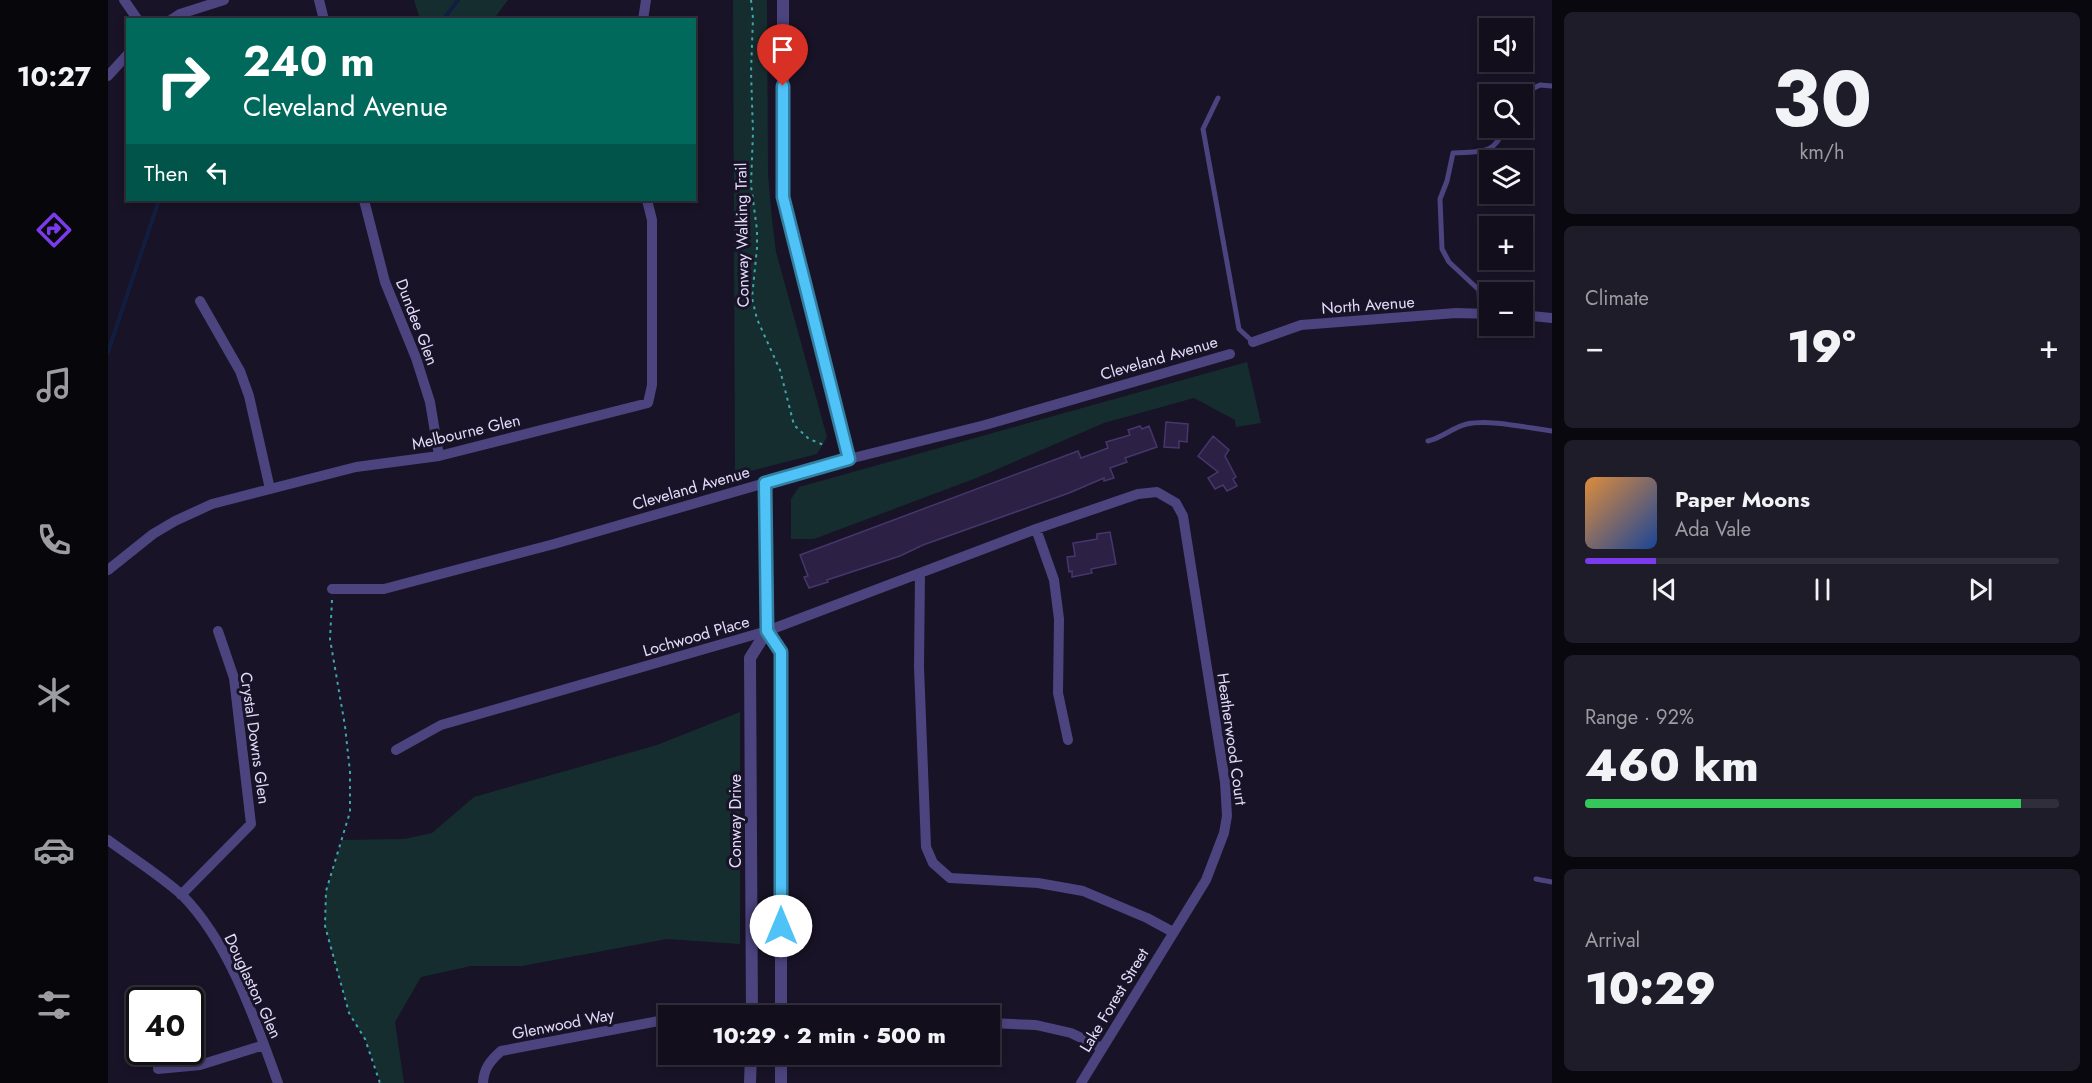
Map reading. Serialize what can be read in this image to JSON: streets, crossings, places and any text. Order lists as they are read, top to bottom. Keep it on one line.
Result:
{"streets":{"street":["North Avenue","Dundee Glen","Cleveland Avenue","Melbourne Glen","Lochwood Place","Crystal Downs Glen","Heatherwood Court","Conway Drive","Douglaston Glen","Lake Forest Street","Glenwood Way"],"path":["Conway Walking Trail"]},"crossings":[["Dundee Glen","Melbourne Glen"],["Lochwood Place","Heatherwood Court"],["Lochwood Place","Conway Drive"],["Crystal Downs Glen","Douglaston Glen"],["Heatherwood Court","Lake Forest Street"]],"page":{"tabs":"10:27","tile":[["30","km/h"],"Climate",["Range · 92%","460 km"],["Arrival","10:29"]],"map_buttons":["+","−"],"turn":["240 m","Cleveland Avenue"],"then":"Then","heat":["−","19°","+"],"song":["Paper Moons","Ada Vale"],"limit":"40","trip":"10:29 · 2 min · 500 m"}}
